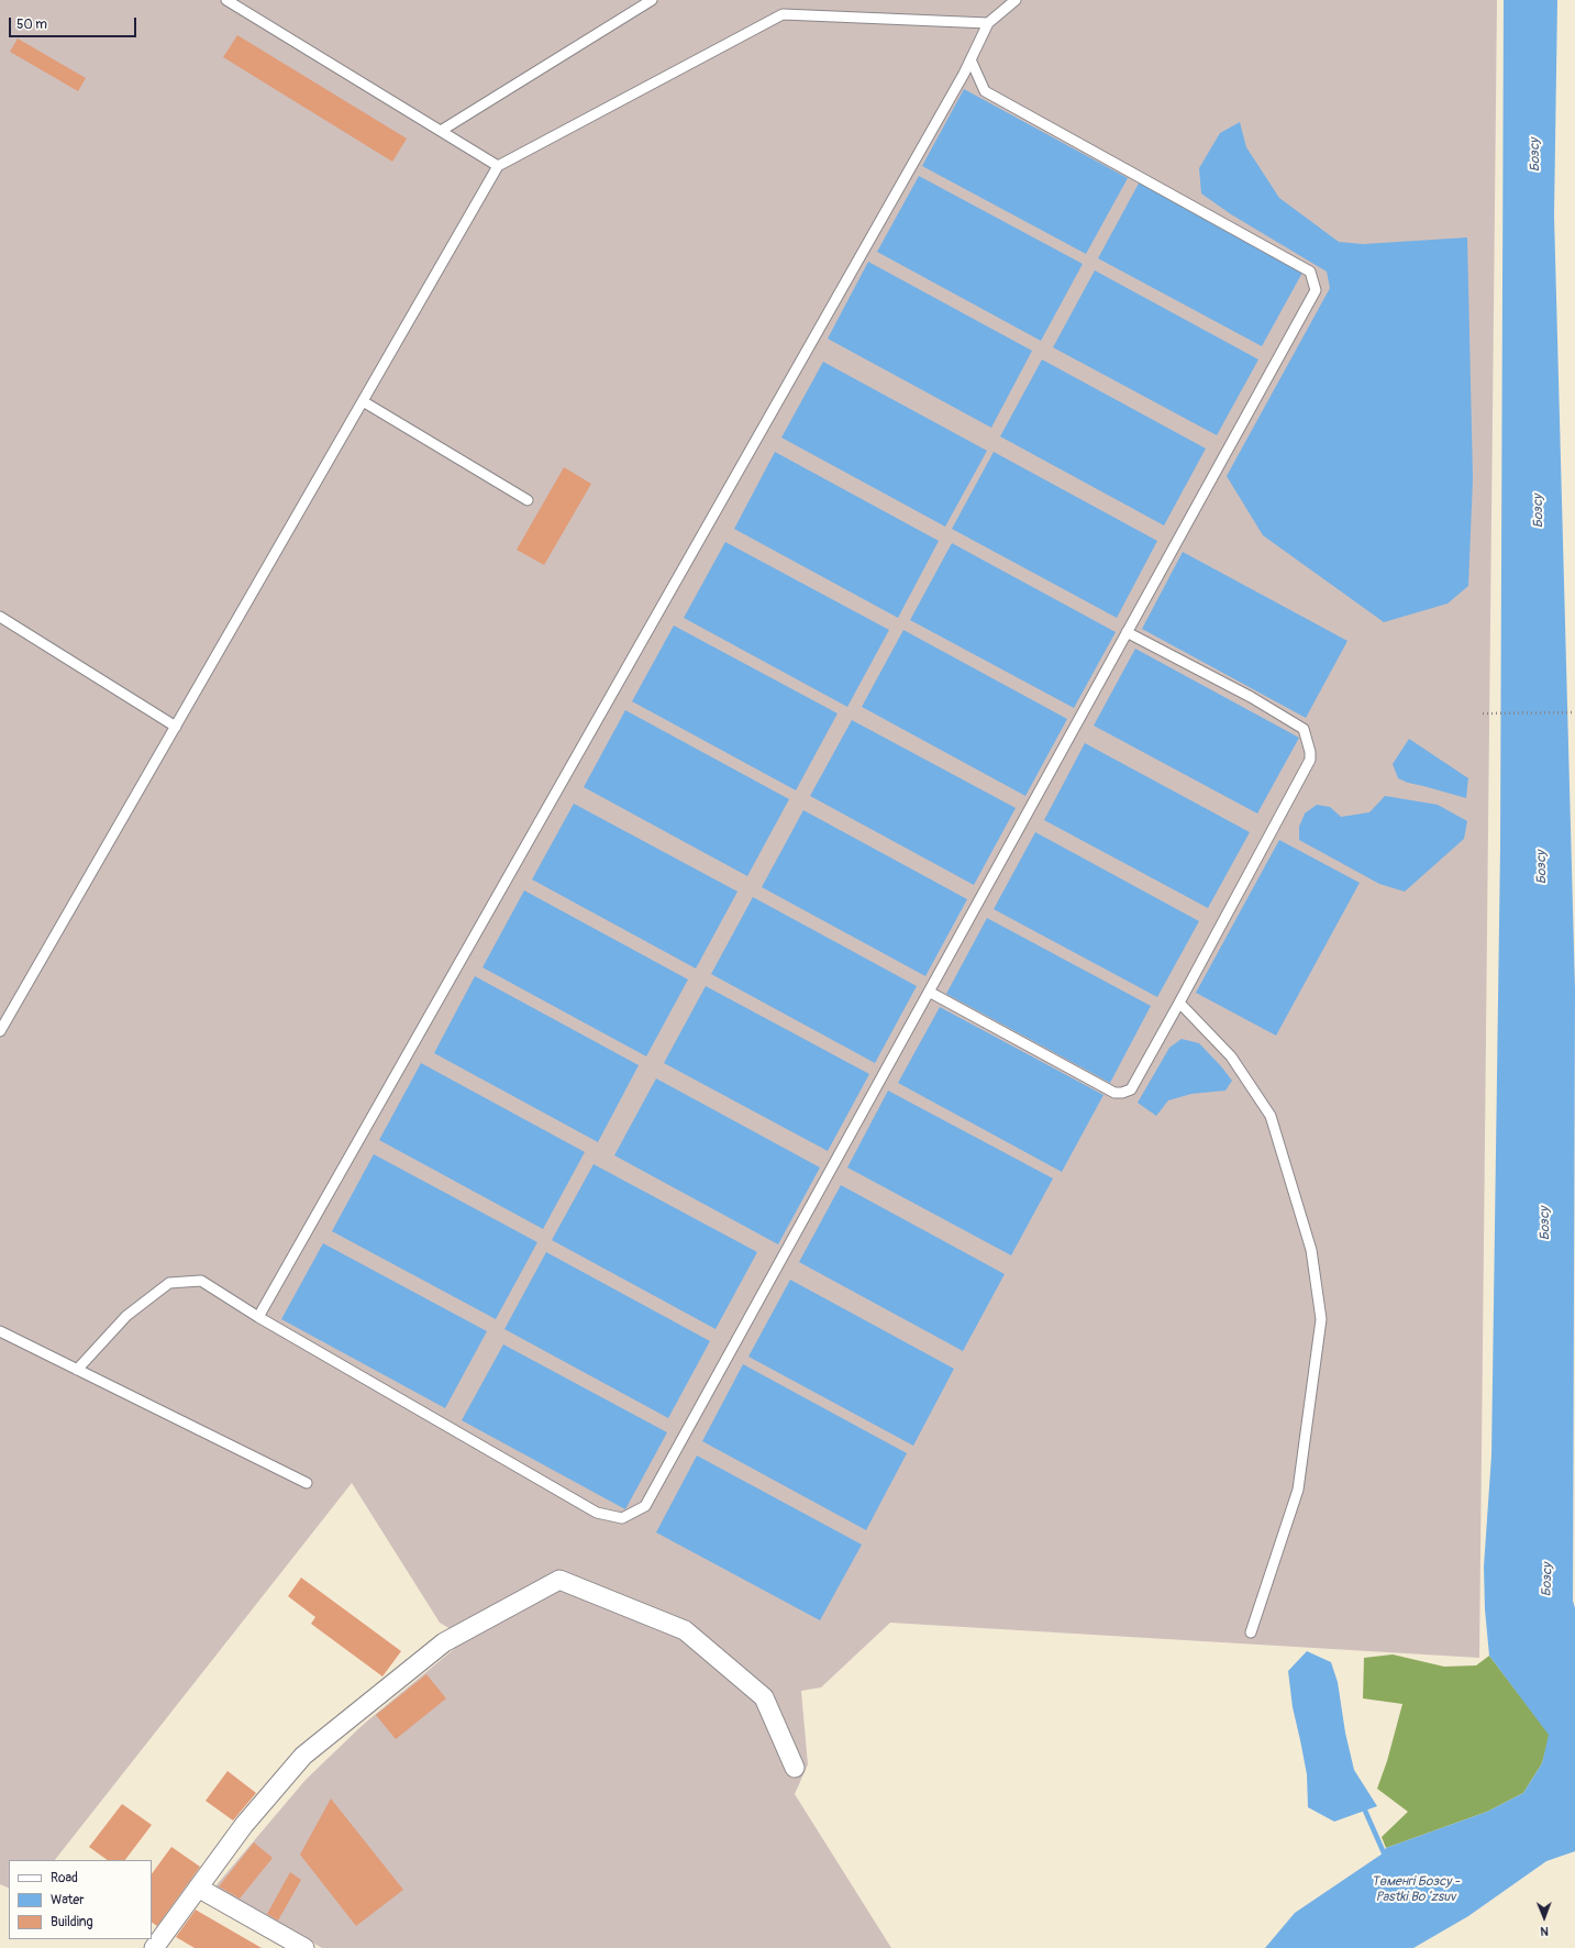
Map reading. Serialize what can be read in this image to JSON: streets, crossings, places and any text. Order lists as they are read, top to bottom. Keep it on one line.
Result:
{"water":["Бозсу","Төменгі Бозсу - Pastki Boʻzsuv"],"legend":["Road","Water","Building"],"scale_bar":"50 m","north":"bottom"}
